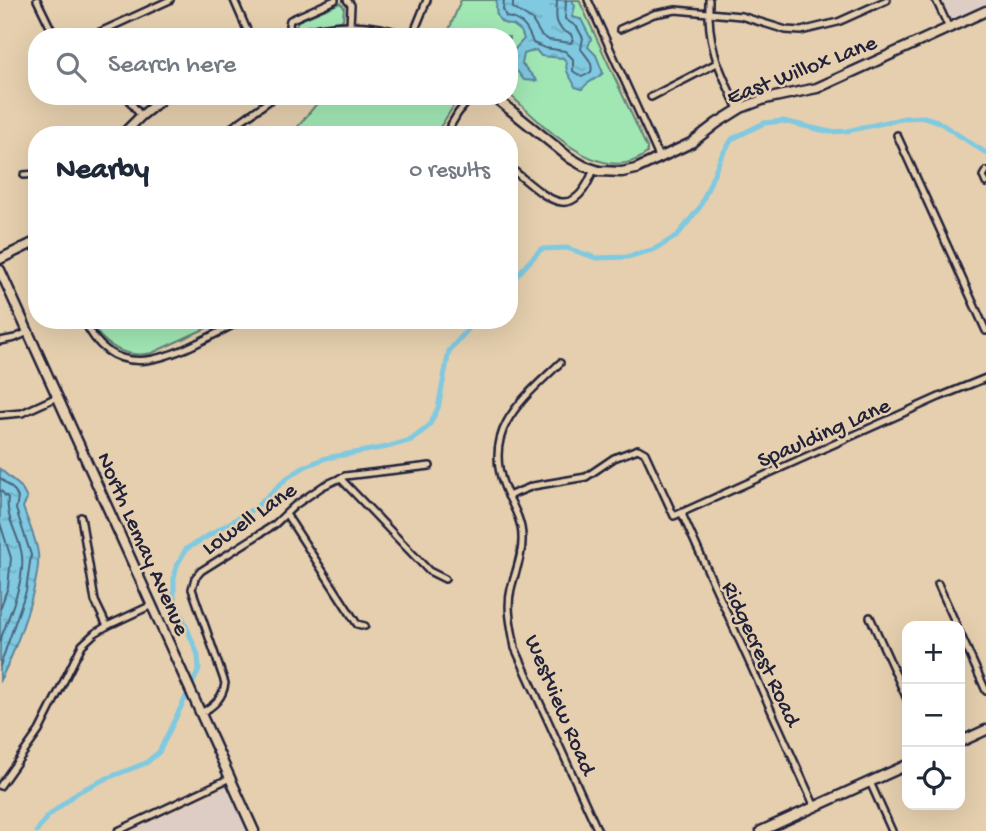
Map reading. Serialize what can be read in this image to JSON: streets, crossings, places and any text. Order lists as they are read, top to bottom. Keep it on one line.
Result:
{"streets":{"main road":["East Willox Lane","North Lemay Avenue"],"street":["Spaulding Lane","Lowell Lane","Ridgecrest Road","Westview Road"]},"crossings":[["Spaulding Lane","Ridgecrest Road"],["Spaulding Lane","Westview Road"],["Lowell Lane","North Lemay Avenue"]],"page":{"search":"Search here","heading":["Nearby","0 results"],"map_buttons":["+","−"]}}
